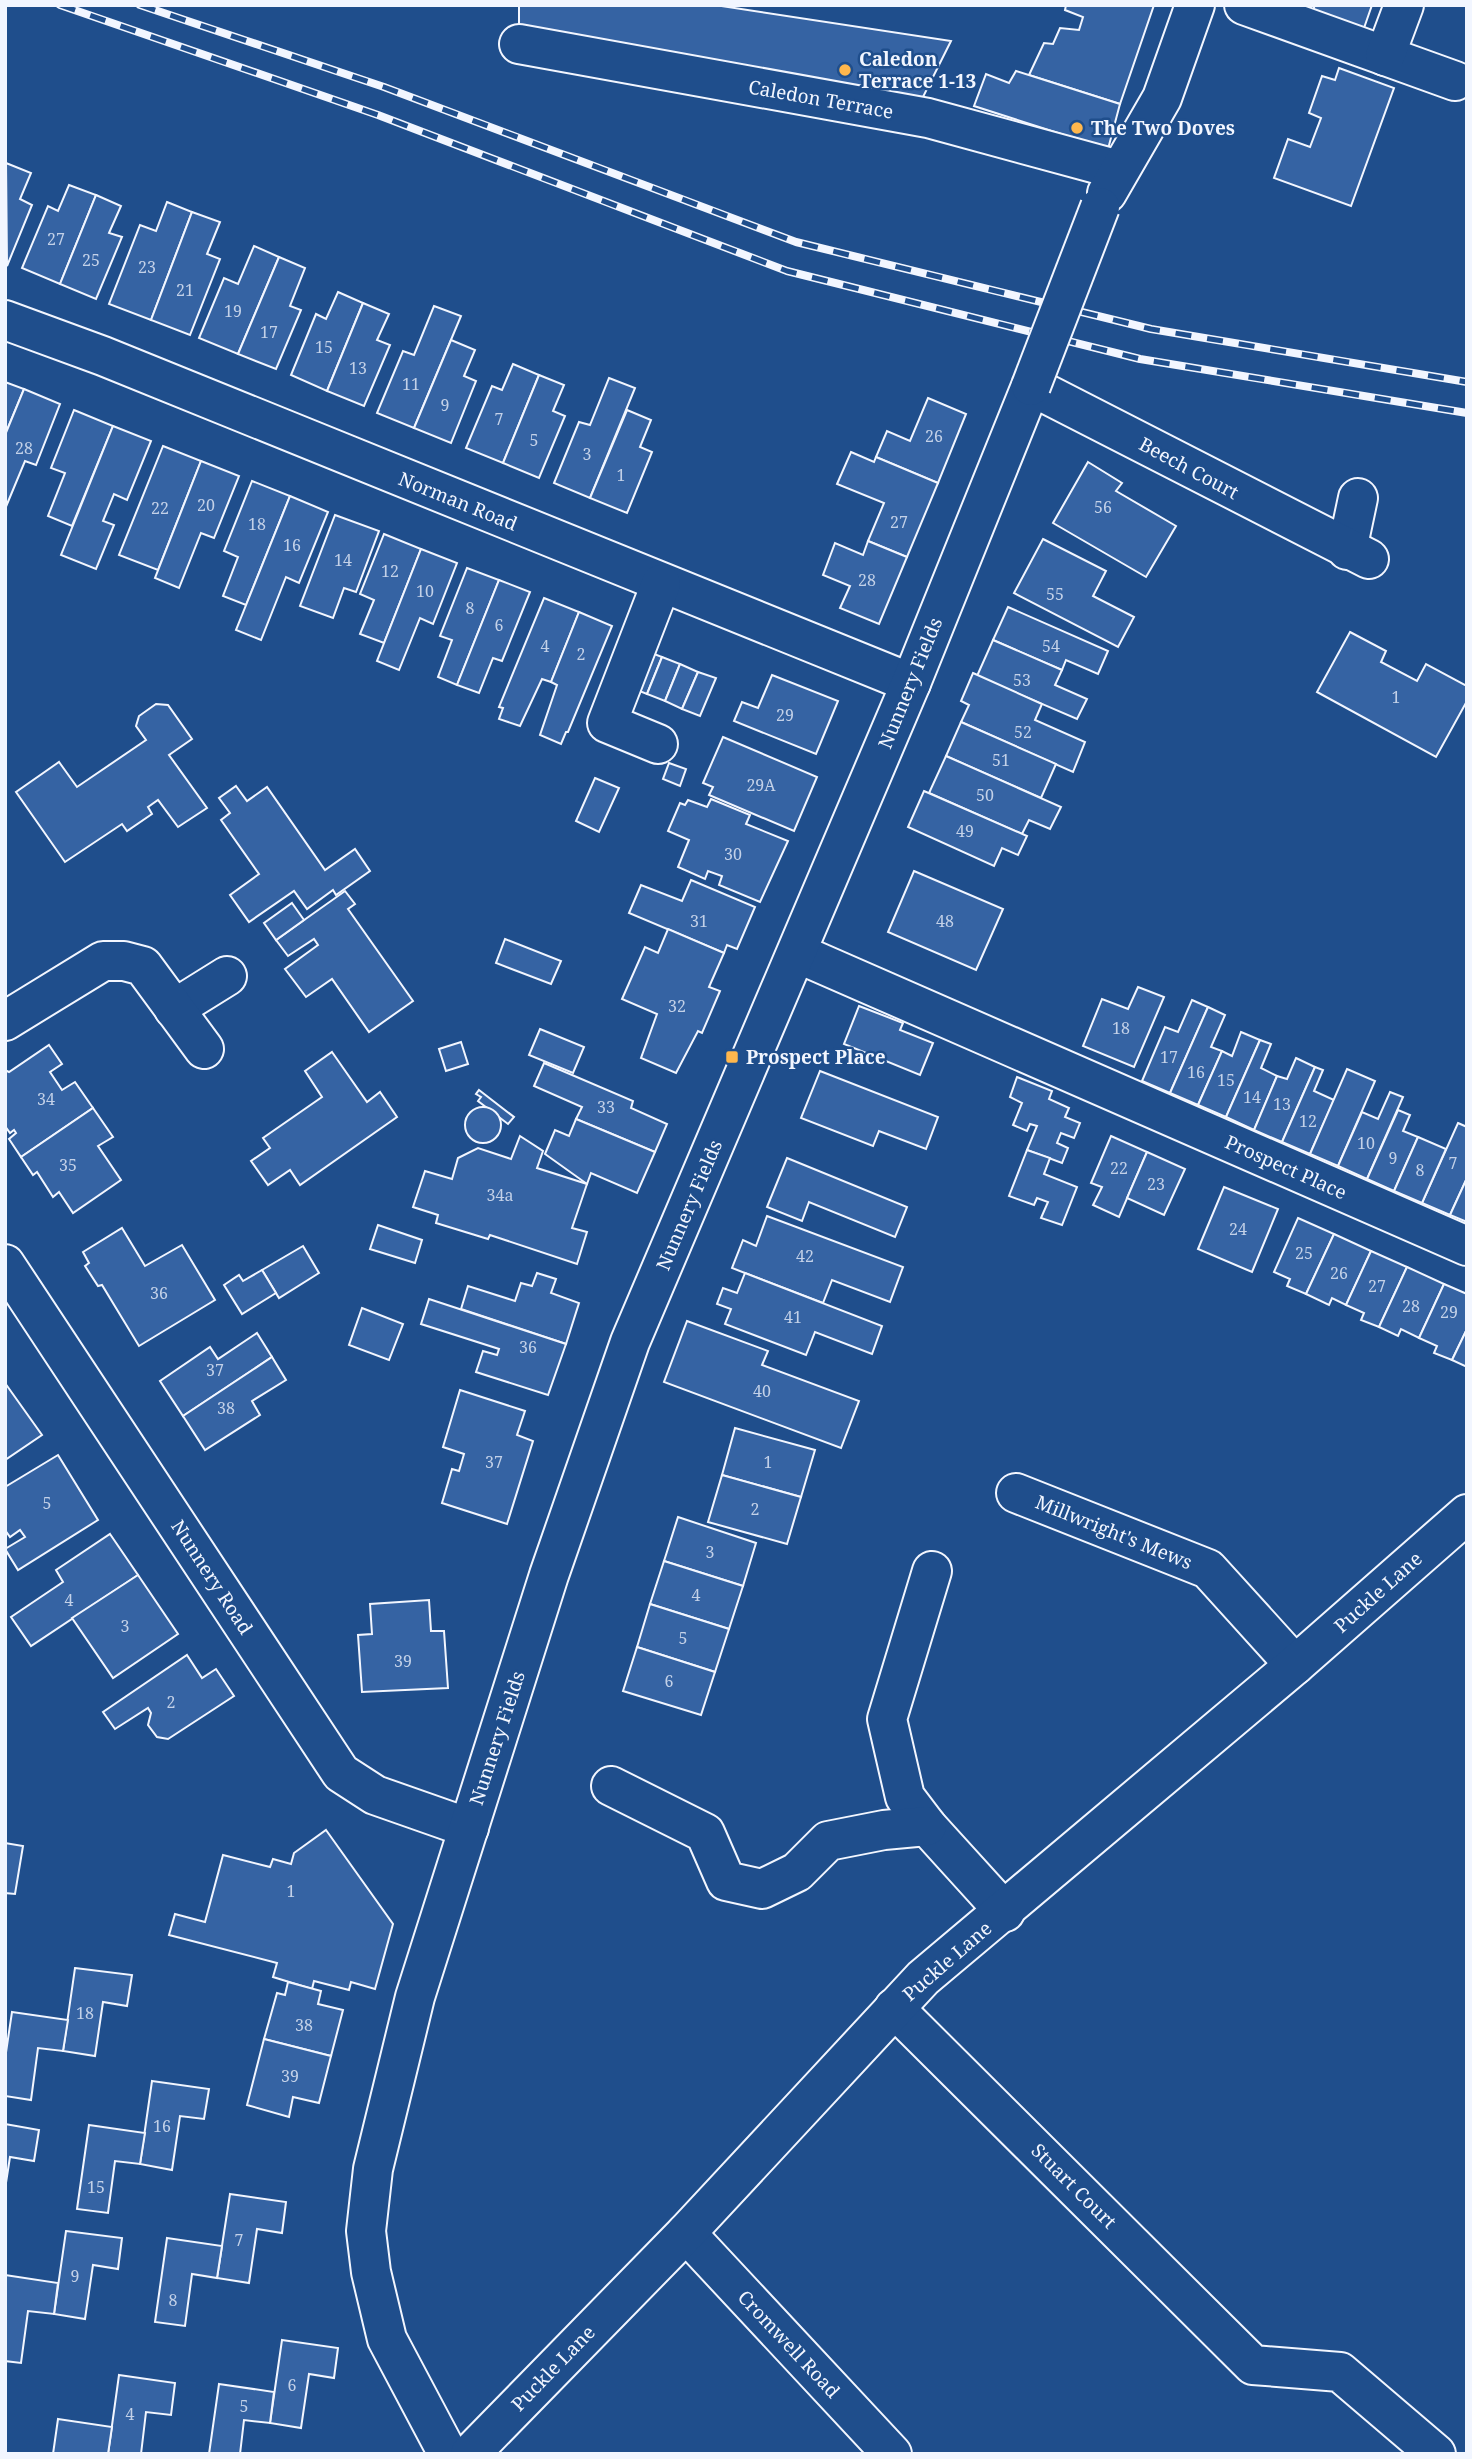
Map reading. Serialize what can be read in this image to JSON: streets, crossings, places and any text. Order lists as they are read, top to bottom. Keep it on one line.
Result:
{"streets":{"street":["Caledon Terrace","Beech Court","Norman Road","Nunnery Fields","Prospect Place","Millwright's Mews","Nunnery Road","Puckle Lane","Stuart Court","Cromwell Road"]},"crossings":[["Caledon Terrace","Nunnery Fields"],["Beech Court","Nunnery Fields"],["Norman Road","Nunnery Fields"],["Nunnery Fields","Prospect Place"],["Nunnery Fields","Nunnery Road"],["Nunnery Fields","Puckle Lane"],["Millwright's Mews","Puckle Lane"],["Puckle Lane","Stuart Court"],["Puckle Lane","Cromwell Road"]],"places":{"other":["Caledon Terrace 1-13","The Two Doves"],"transit":["Prospect Place"]},"house_numbers":["27","25","23","21","19","17","15","13","11","9","7","26","5","28","3","1","20","56","22","27","18","16","14","12","28","10","55","8","6","4","54","2","53","1","29","52","51","29A","50","49","30","31","48","32","18","17","16","15","14","34","13","33","12","10","9","7","35","22","8","23","34a","24","25","42","26","27","36","28","29","41","36","37","40","38","37","1","5","2","3","4","4","3","5","39","6","2","1","18","38","39","16","15","7","9","8","6","5","4"]}
